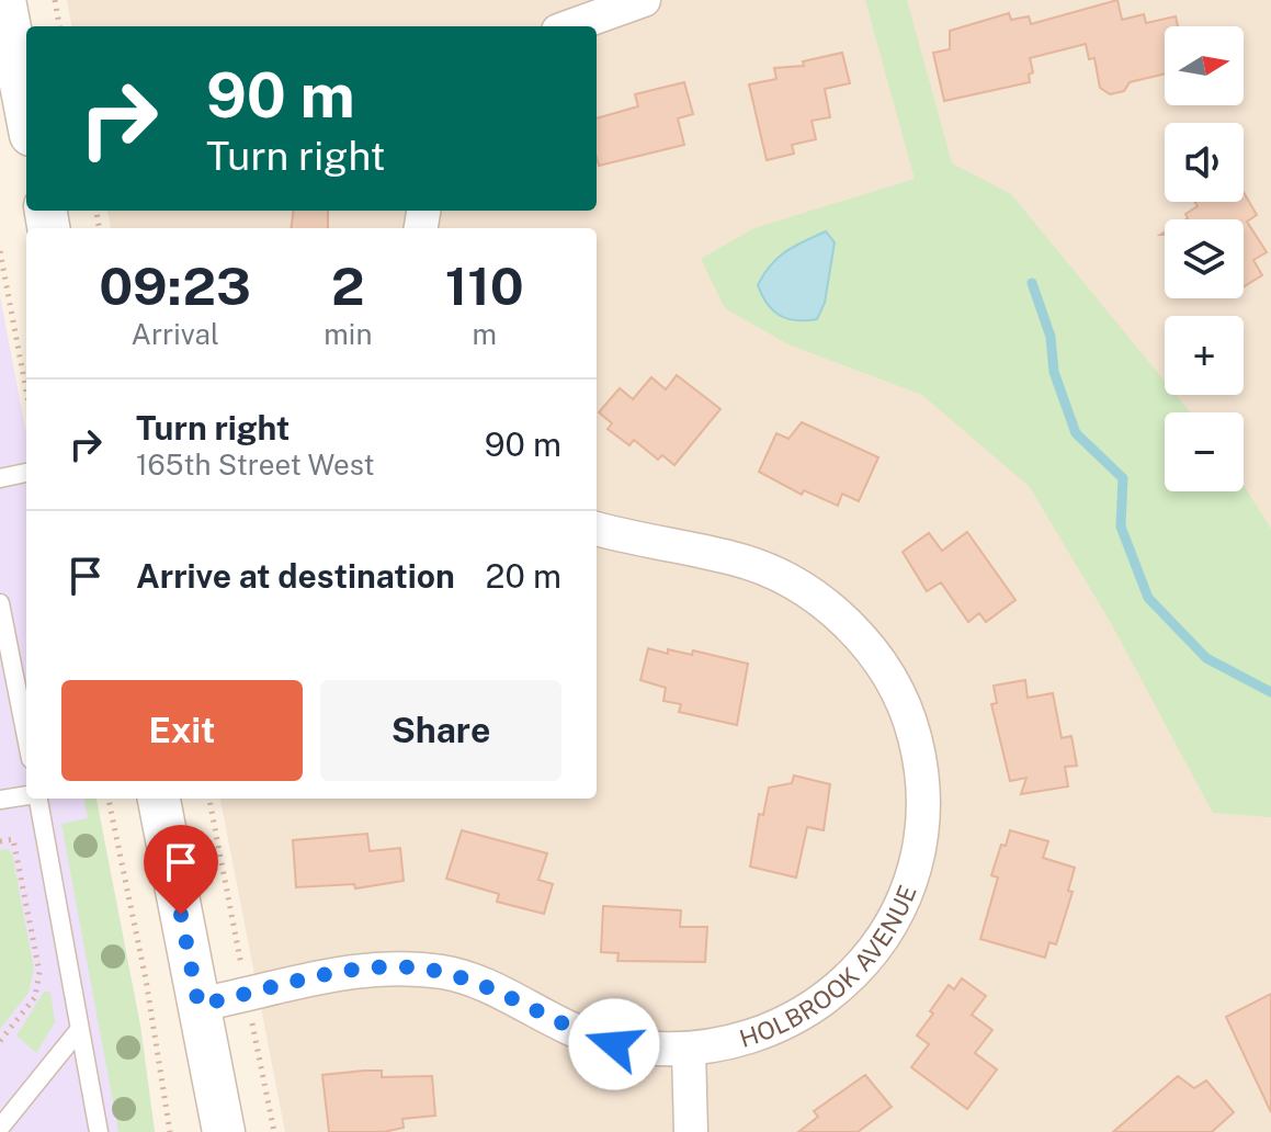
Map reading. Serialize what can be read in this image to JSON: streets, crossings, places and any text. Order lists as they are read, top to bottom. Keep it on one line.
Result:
{"streets":{"street":["HOLBROOK AVENUE"]},"north":"right","page":{"map_buttons":["+","−"],"turn":["90 m","Turn right"],"eta":["09:23","Arrival","2","min","110","m"],"list":[{"name":"Turn right","note":"165th Street West","value":"90 m"},{"name":"Arrive at destination","value":"20 m"}],"buttons":["Exit","Share"]}}
